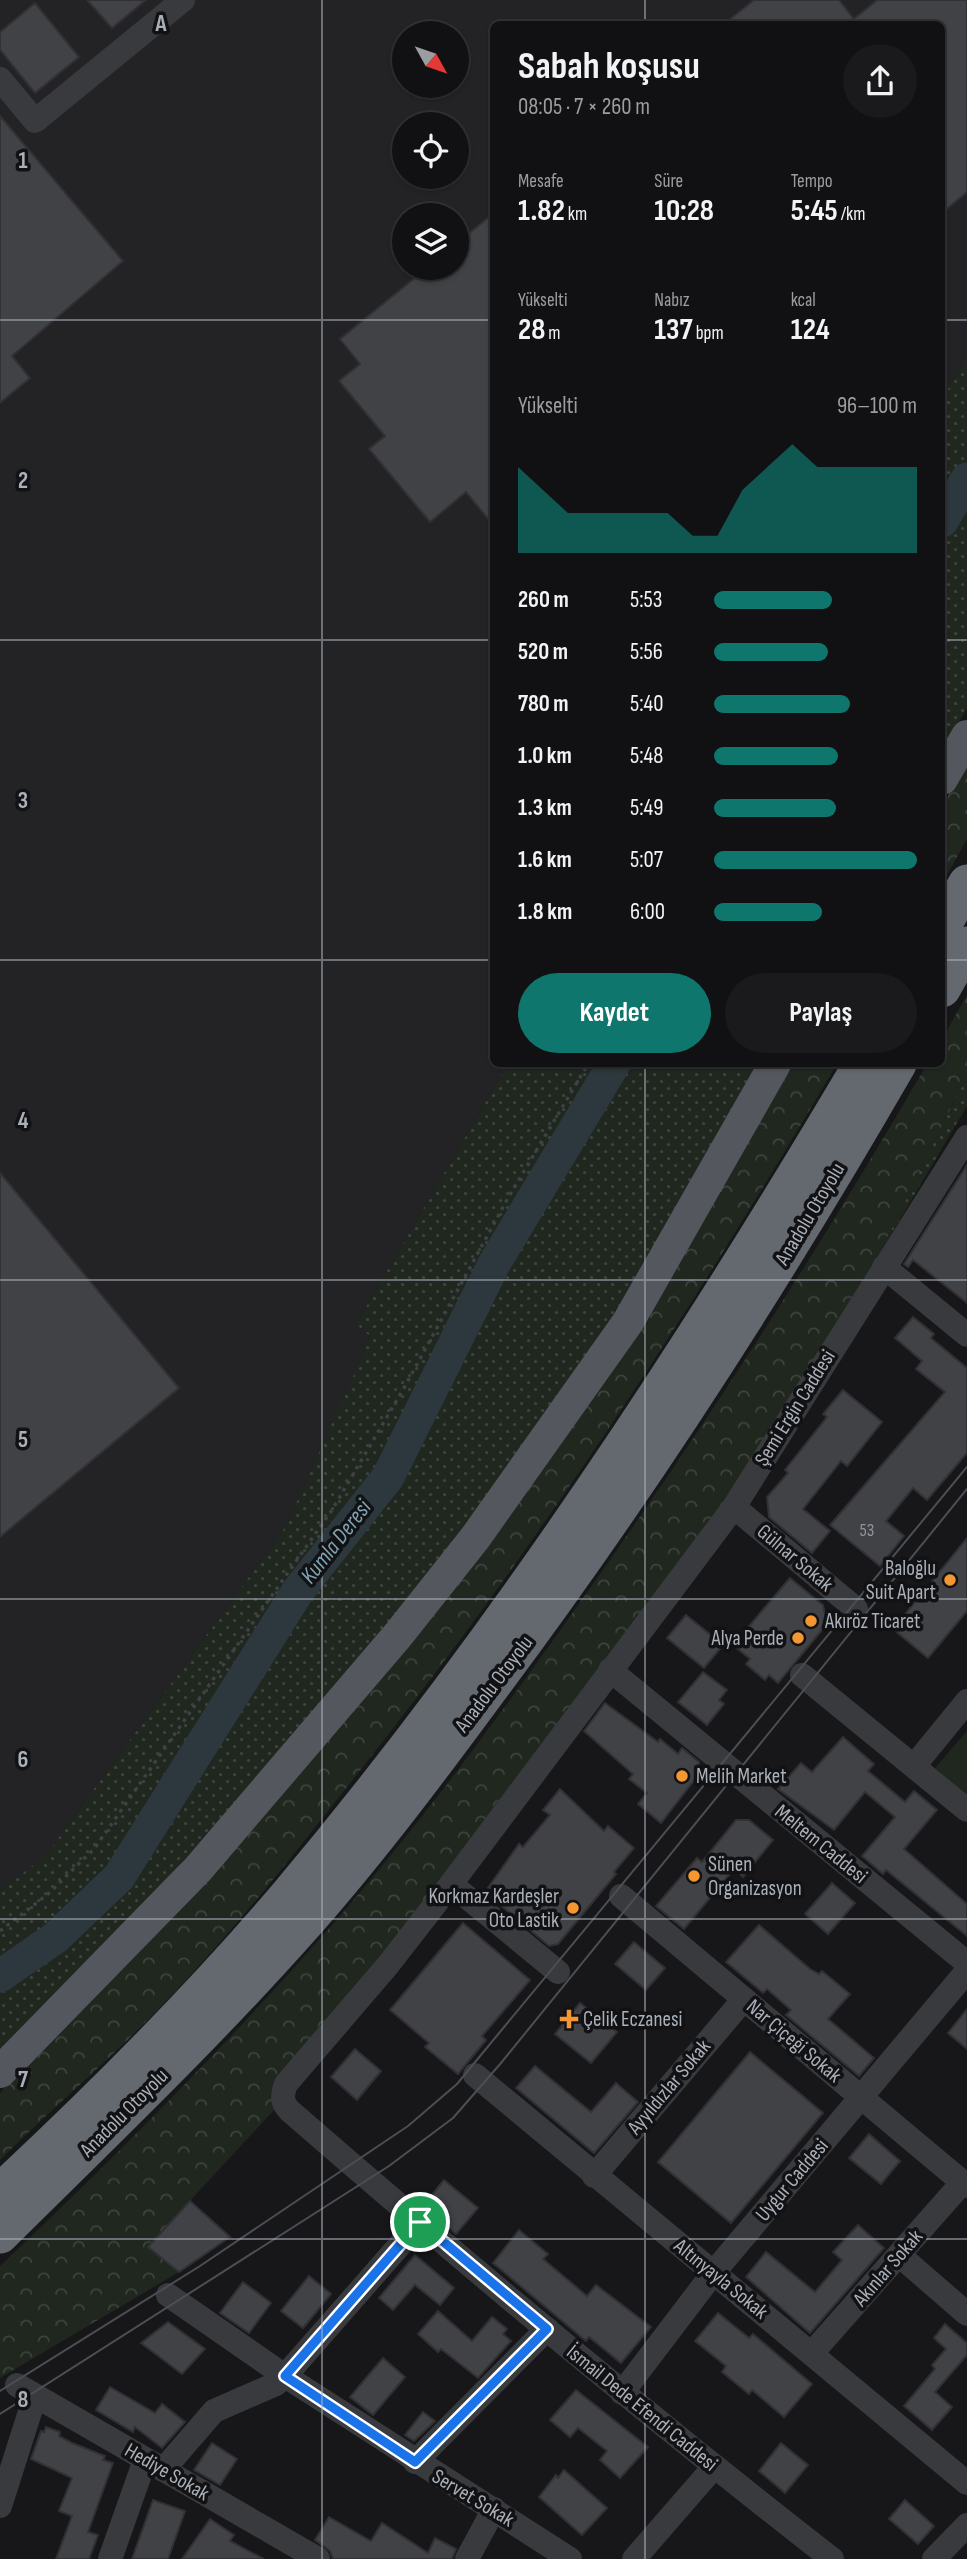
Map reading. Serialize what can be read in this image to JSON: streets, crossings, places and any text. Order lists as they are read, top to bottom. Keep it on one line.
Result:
{"streets":{"highway":["Anadolu Otoyolu"],"street":["Şemi Ergin Caddesi","Gülnar Sokak","Meltem Caddesi","Nar Çiçeği Sokak","Ayyıldızlar Sokak","Uygur Caddesi","Akınlar Sokak","Altınyayla Sokak","İsmail Dede Efendi Caddesi","Hediye Sokak","Servet Sokak"]},"crossings":[["Şemi Ergin Caddesi","Gülnar Sokak"],["Şemi Ergin Caddesi","Meltem Caddesi"],["Şemi Ergin Caddesi","İsmail Dede Efendi Caddesi"],["Nar Çiçeği Sokak","Ayyıldızlar Sokak"],["Nar Çiçeği Sokak","Uygur Caddesi"],["Nar Çiçeği Sokak","Akınlar Sokak"],["Ayyıldızlar Sokak","Altınyayla Sokak"],["Uygur Caddesi","Altınyayla Sokak"],["Uygur Caddesi","İsmail Dede Efendi Caddesi"],["Akınlar Sokak","Altınyayla Sokak"]],"water":["Kumla Deresi"],"places":{"other":["Baloğlu Suit Apart","Akıröz Ticaret","Alya Perde","Melih Market","Sünen Organizasyon","Korkmaz Kardeşler Oto Lastik"],"health":["Çelik Eczanesi"]},"house_numbers":["53"],"north":"bottom right","page":{"heading":["Sabah koşusu","08:05 · 7 × 260 m"],"stats":[["Mesafe","1.82 km"],["Süre","10:28"],["Tempo","5:45 /km"],["Yükselti","28 m"],["Nabız","137 bpm"],["kcal","124"]],"chart":["Yükselti","96–100 m"],"list":[{"name":"260 m","note":"5:53"},{"name":"520 m","note":"5:56"},{"name":"780 m","note":"5:40"},{"name":"1.0 km","note":"5:48"},{"name":"1.3 km","note":"5:49"},{"name":"1.6 km","note":"5:07"},{"name":"1.8 km","note":"6:00"}],"buttons":["Kaydet","Paylaş"]},"grid":{"columns":["A"],"rows":["1","2","3","4","5","6","7","8"]}}
